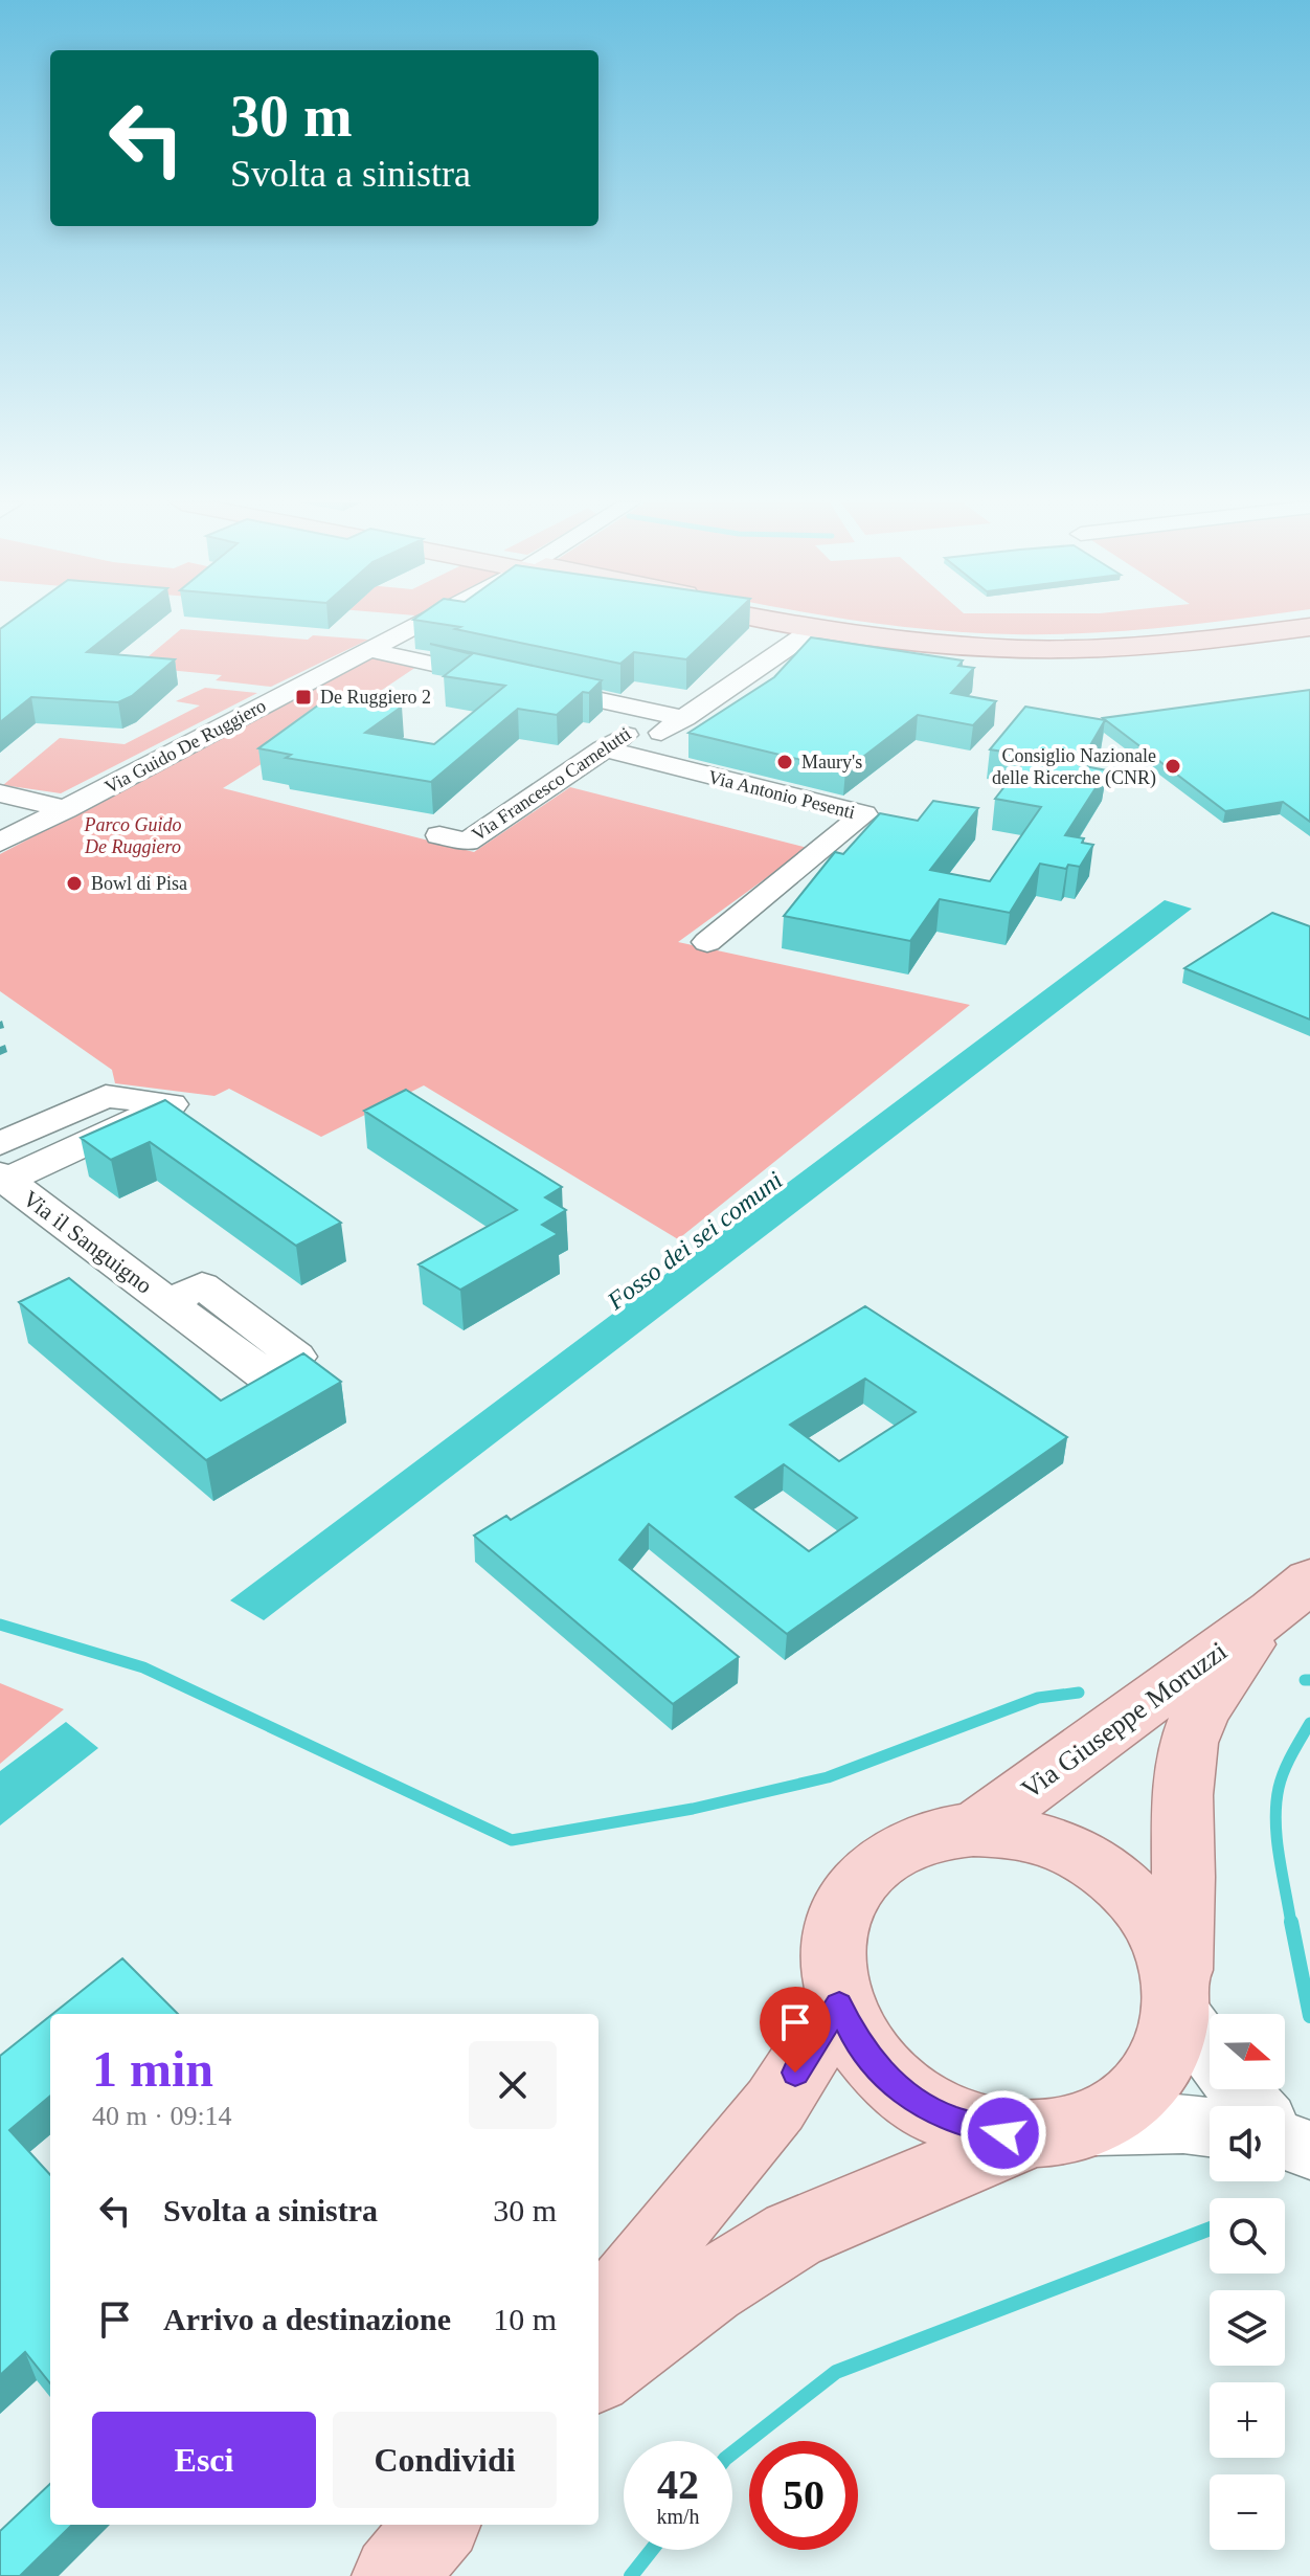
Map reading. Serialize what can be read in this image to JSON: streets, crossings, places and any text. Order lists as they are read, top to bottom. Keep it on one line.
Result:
{"streets":{"main road":["Via Giuseppe Moruzzi"],"street":["Via Guido De Ruggiero","Via Francesco Carnelutti","Via Antonio Pesenti","Via il Sanguigno"]},"crossings":[["Via Francesco Carnelutti","Via Antonio Pesenti"]],"water":["Fosso dei sei comuni"],"parks":["Parco Guido De Ruggiero"],"places":{"transit":["De Ruggiero 2"],"other":["Maury's","Consiglio Nazionale delle Ricerche (CNR)","Bowl di Pisa"]},"north":"right","page":{"turn":["30 m","Svolta a sinistra"],"map_buttons":["+","−"],"heading":["1 min","40 m · 09:14"],"list":[{"name":"Svolta a sinistra","value":"30 m"},{"name":"Arrivo a destinazione","value":"10 m"}],"buttons":["Esci","Condividi"],"speed":"42 km/h","limit":"50"}}
